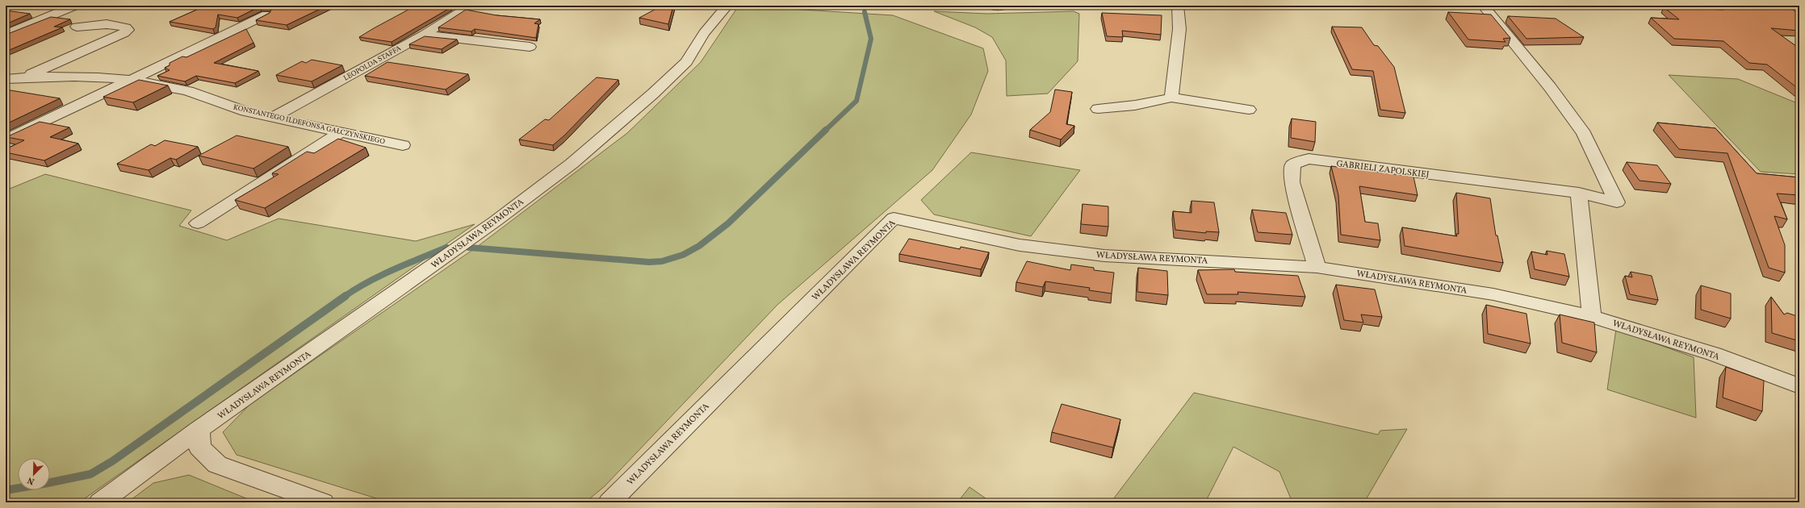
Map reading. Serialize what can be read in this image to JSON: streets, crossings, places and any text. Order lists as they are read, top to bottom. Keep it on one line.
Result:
{"streets":{"street":["LEOPOLDA STAFFA","KONSTANTEGO ILDEFONSA GAŁCZYŃSKIEGO","GABRIELI ZAPOLSKIEJ","WŁADYSŁAWA REYMONTA"]},"crossings":[["LEOPOLDA STAFFA","KONSTANTEGO ILDEFONSA GAŁCZYŃSKIEGO"],["GABRIELI ZAPOLSKIEJ","WŁADYSŁAWA REYMONTA"]],"north":"bottom left"}
